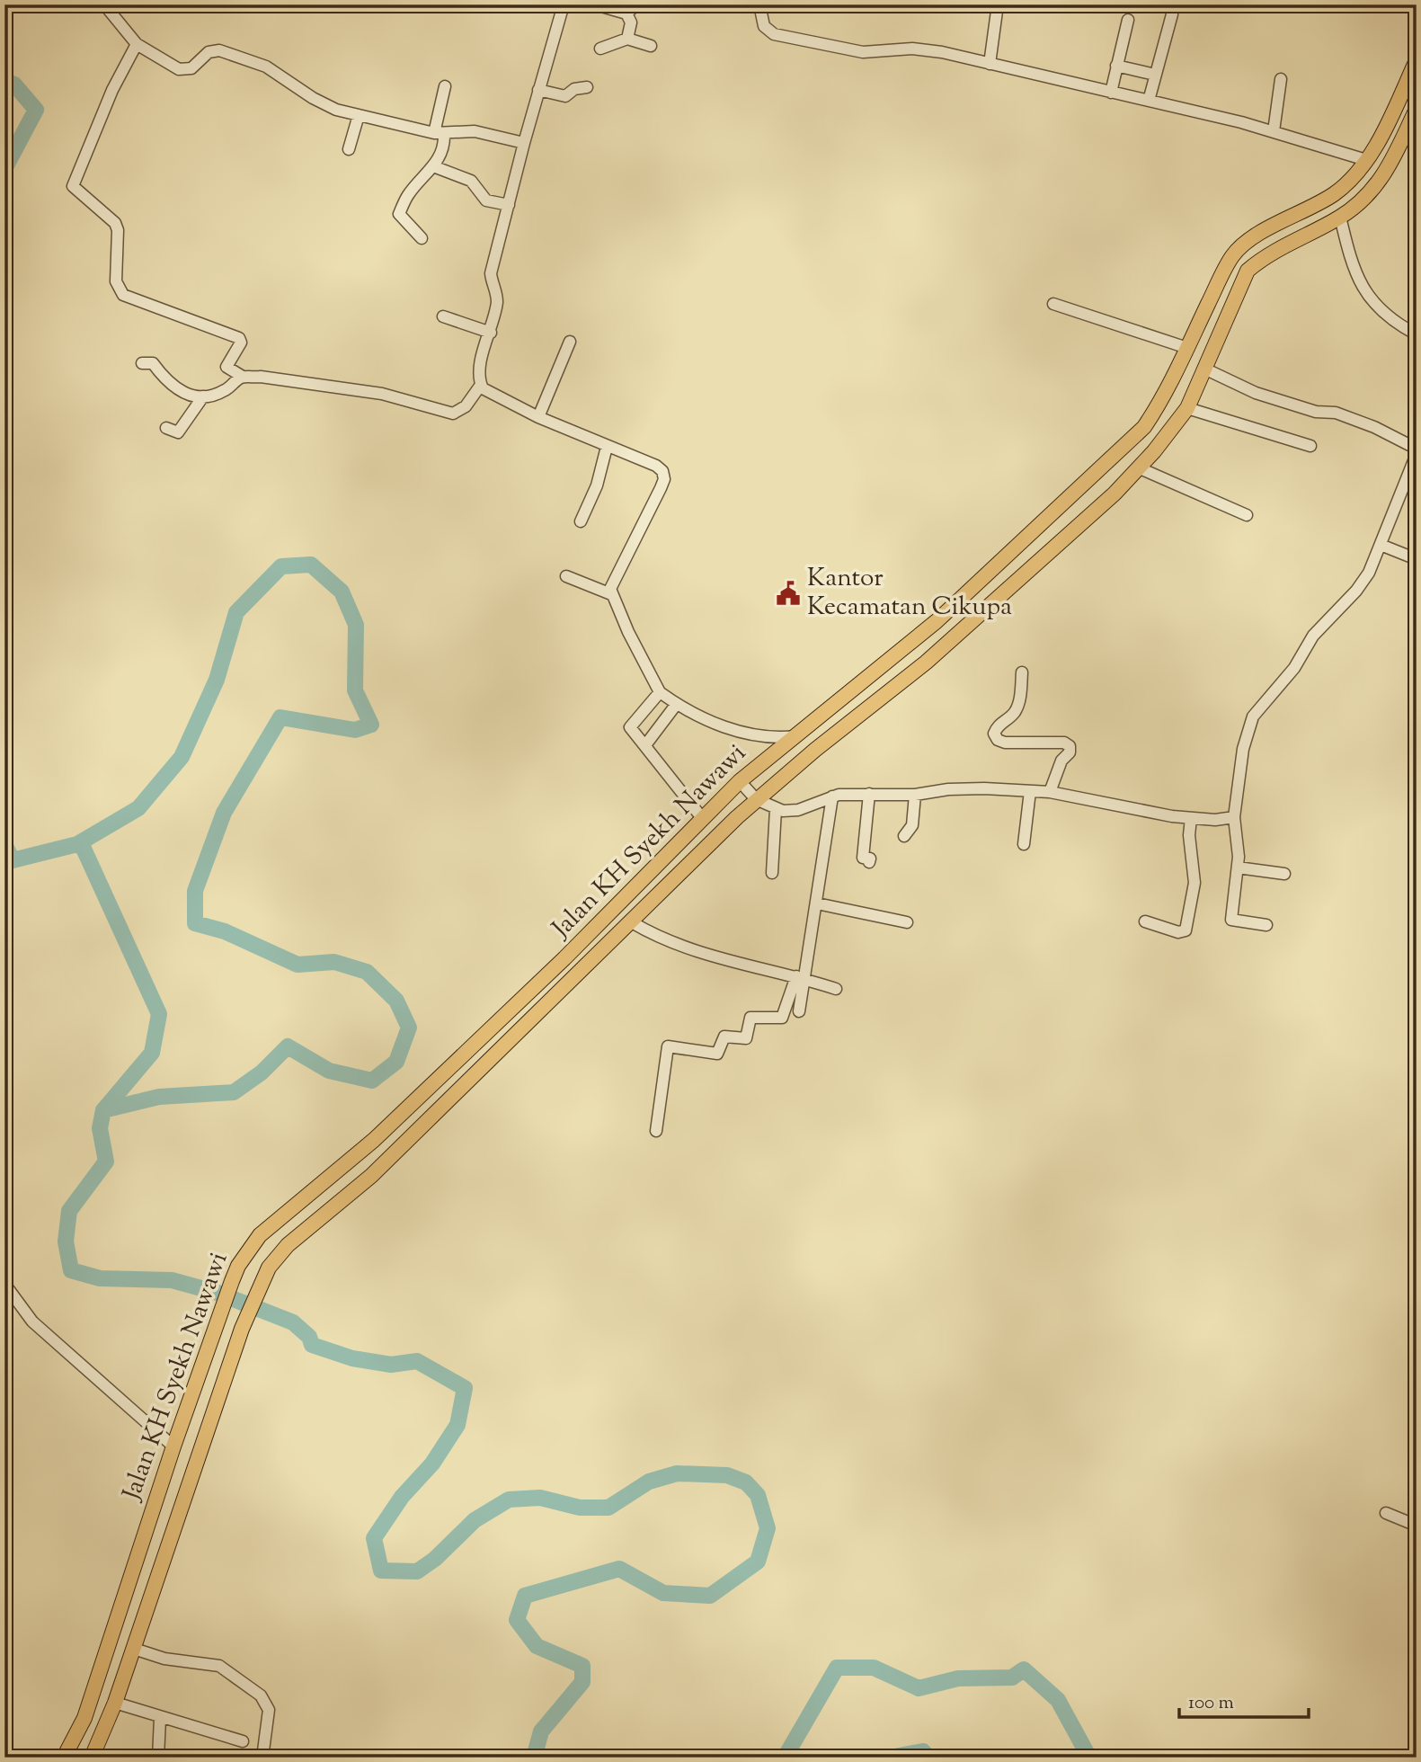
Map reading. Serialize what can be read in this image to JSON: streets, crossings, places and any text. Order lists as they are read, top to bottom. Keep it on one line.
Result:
{"streets":{"main road":["Jalan KH Syekh Nawawi"]},"places":{"public building":["Kantor Kecamatan Cikupa"]},"scale_bar":"100 m"}
